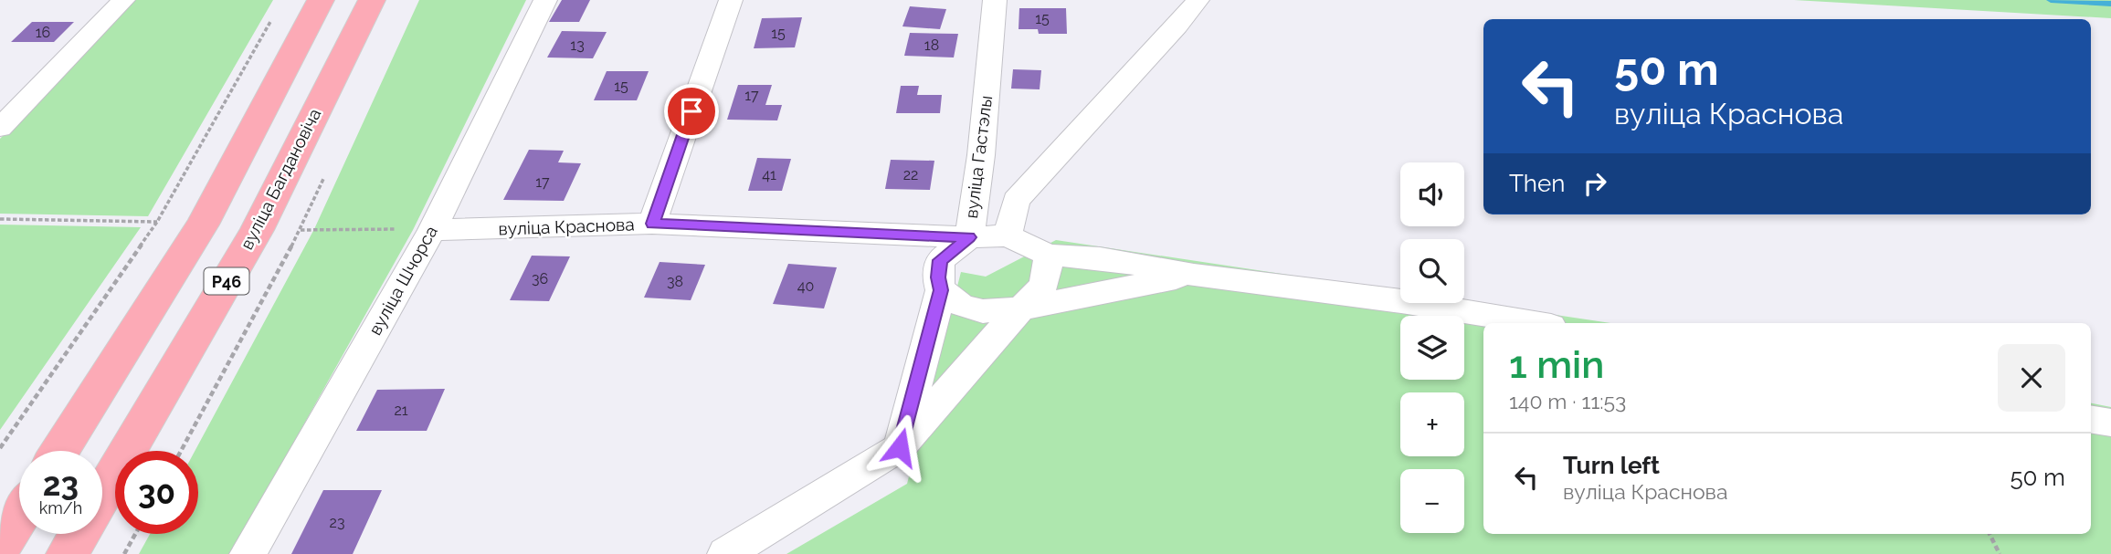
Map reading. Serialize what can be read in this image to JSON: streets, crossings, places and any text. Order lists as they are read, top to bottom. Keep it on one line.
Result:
{"streets":{"main road":["вуліца Багдановіча","Р46"],"street":["вуліца Гастэлы","вуліца Краснова","вуліца Шчорса"]},"crossings":[["вуліца Гастэлы","вуліца Краснова"],["вуліца Краснова","вуліца Шчорса"]],"house_numbers":["15","16","15","13","18","15","17","41","22","17","36","38","40","21","23"],"page":{"turn":["50 m","вуліца Краснова"],"then":"Then","map_buttons":["+","−"],"heading":["1 min","140 m · 11:53"],"list":[{"name":"Turn left","note":"вуліца Краснова","value":"50 m"}],"speed":"23 km/h","limit":"30"}}
